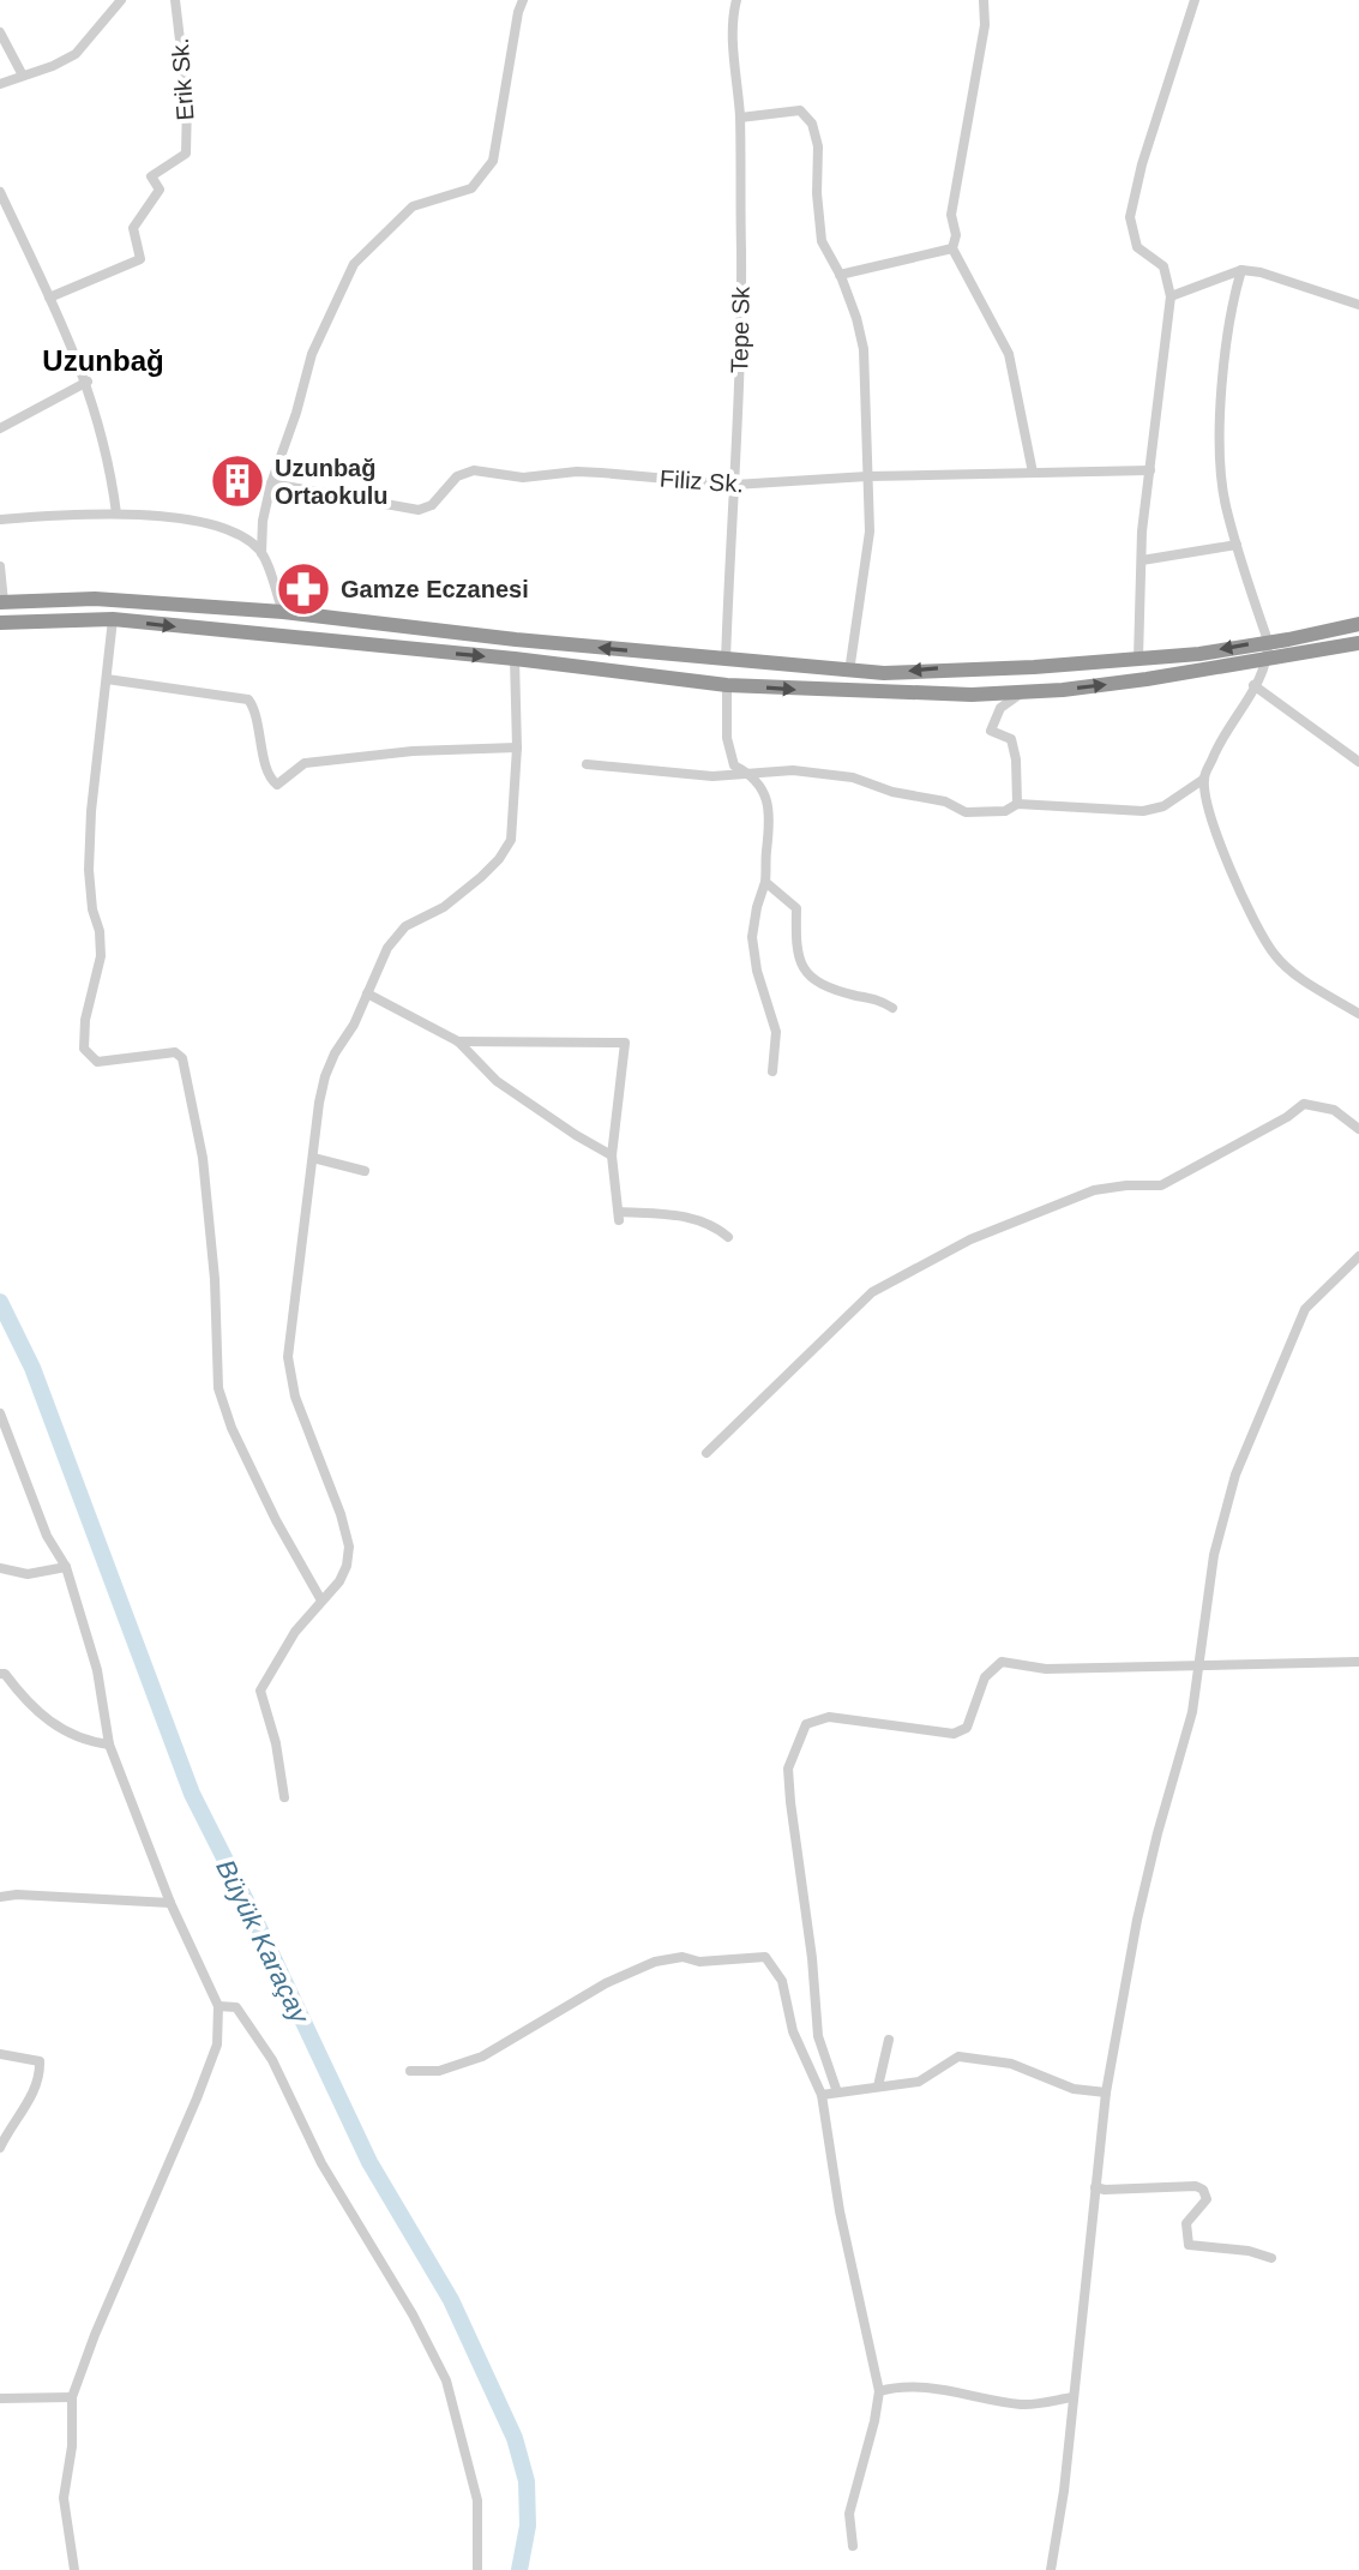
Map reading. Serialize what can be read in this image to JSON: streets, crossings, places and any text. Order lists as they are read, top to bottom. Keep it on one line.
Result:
{"streets":{"street":["Erik Sk.","Tepe Sk","Filiz Sk."]},"crossings":[["Tepe Sk","Filiz Sk."]],"districts":["Uzunbağ"],"water":["Büyük Karaçay"],"places":{"building":["Uzunbağ Ortaokulu"],"pharmacy":["Gamze Eczanesi"]}}
